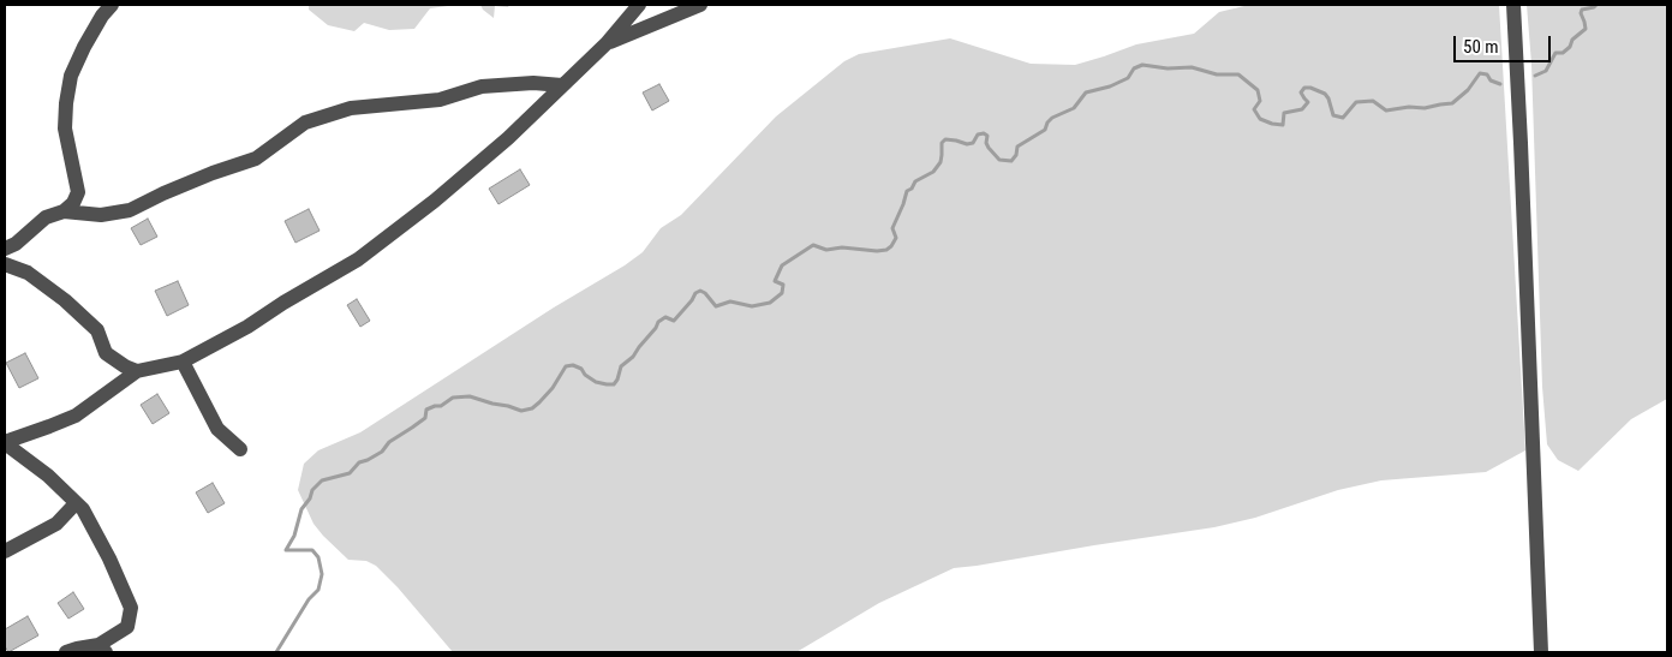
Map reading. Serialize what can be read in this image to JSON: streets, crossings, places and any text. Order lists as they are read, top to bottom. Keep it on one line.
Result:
{"scale_bar":"50 m"}
